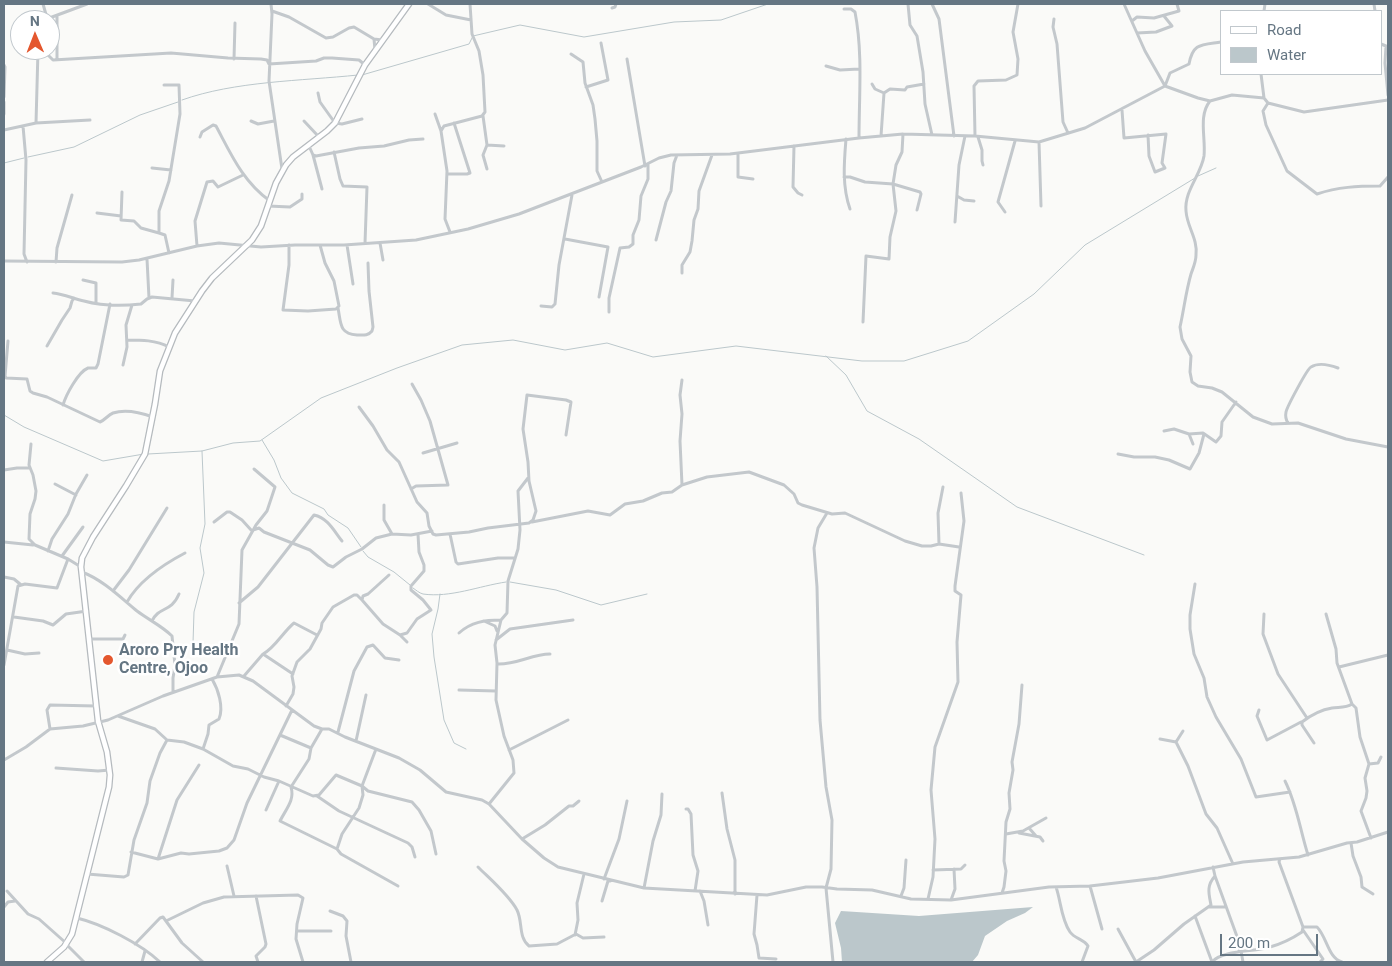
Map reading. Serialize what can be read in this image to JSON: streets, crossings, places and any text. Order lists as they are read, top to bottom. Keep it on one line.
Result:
{"places":["Aroro Pry Health Centre, Ojoo"],"legend":["Road","Water"],"scale_bar":"200 m","north":"top"}
